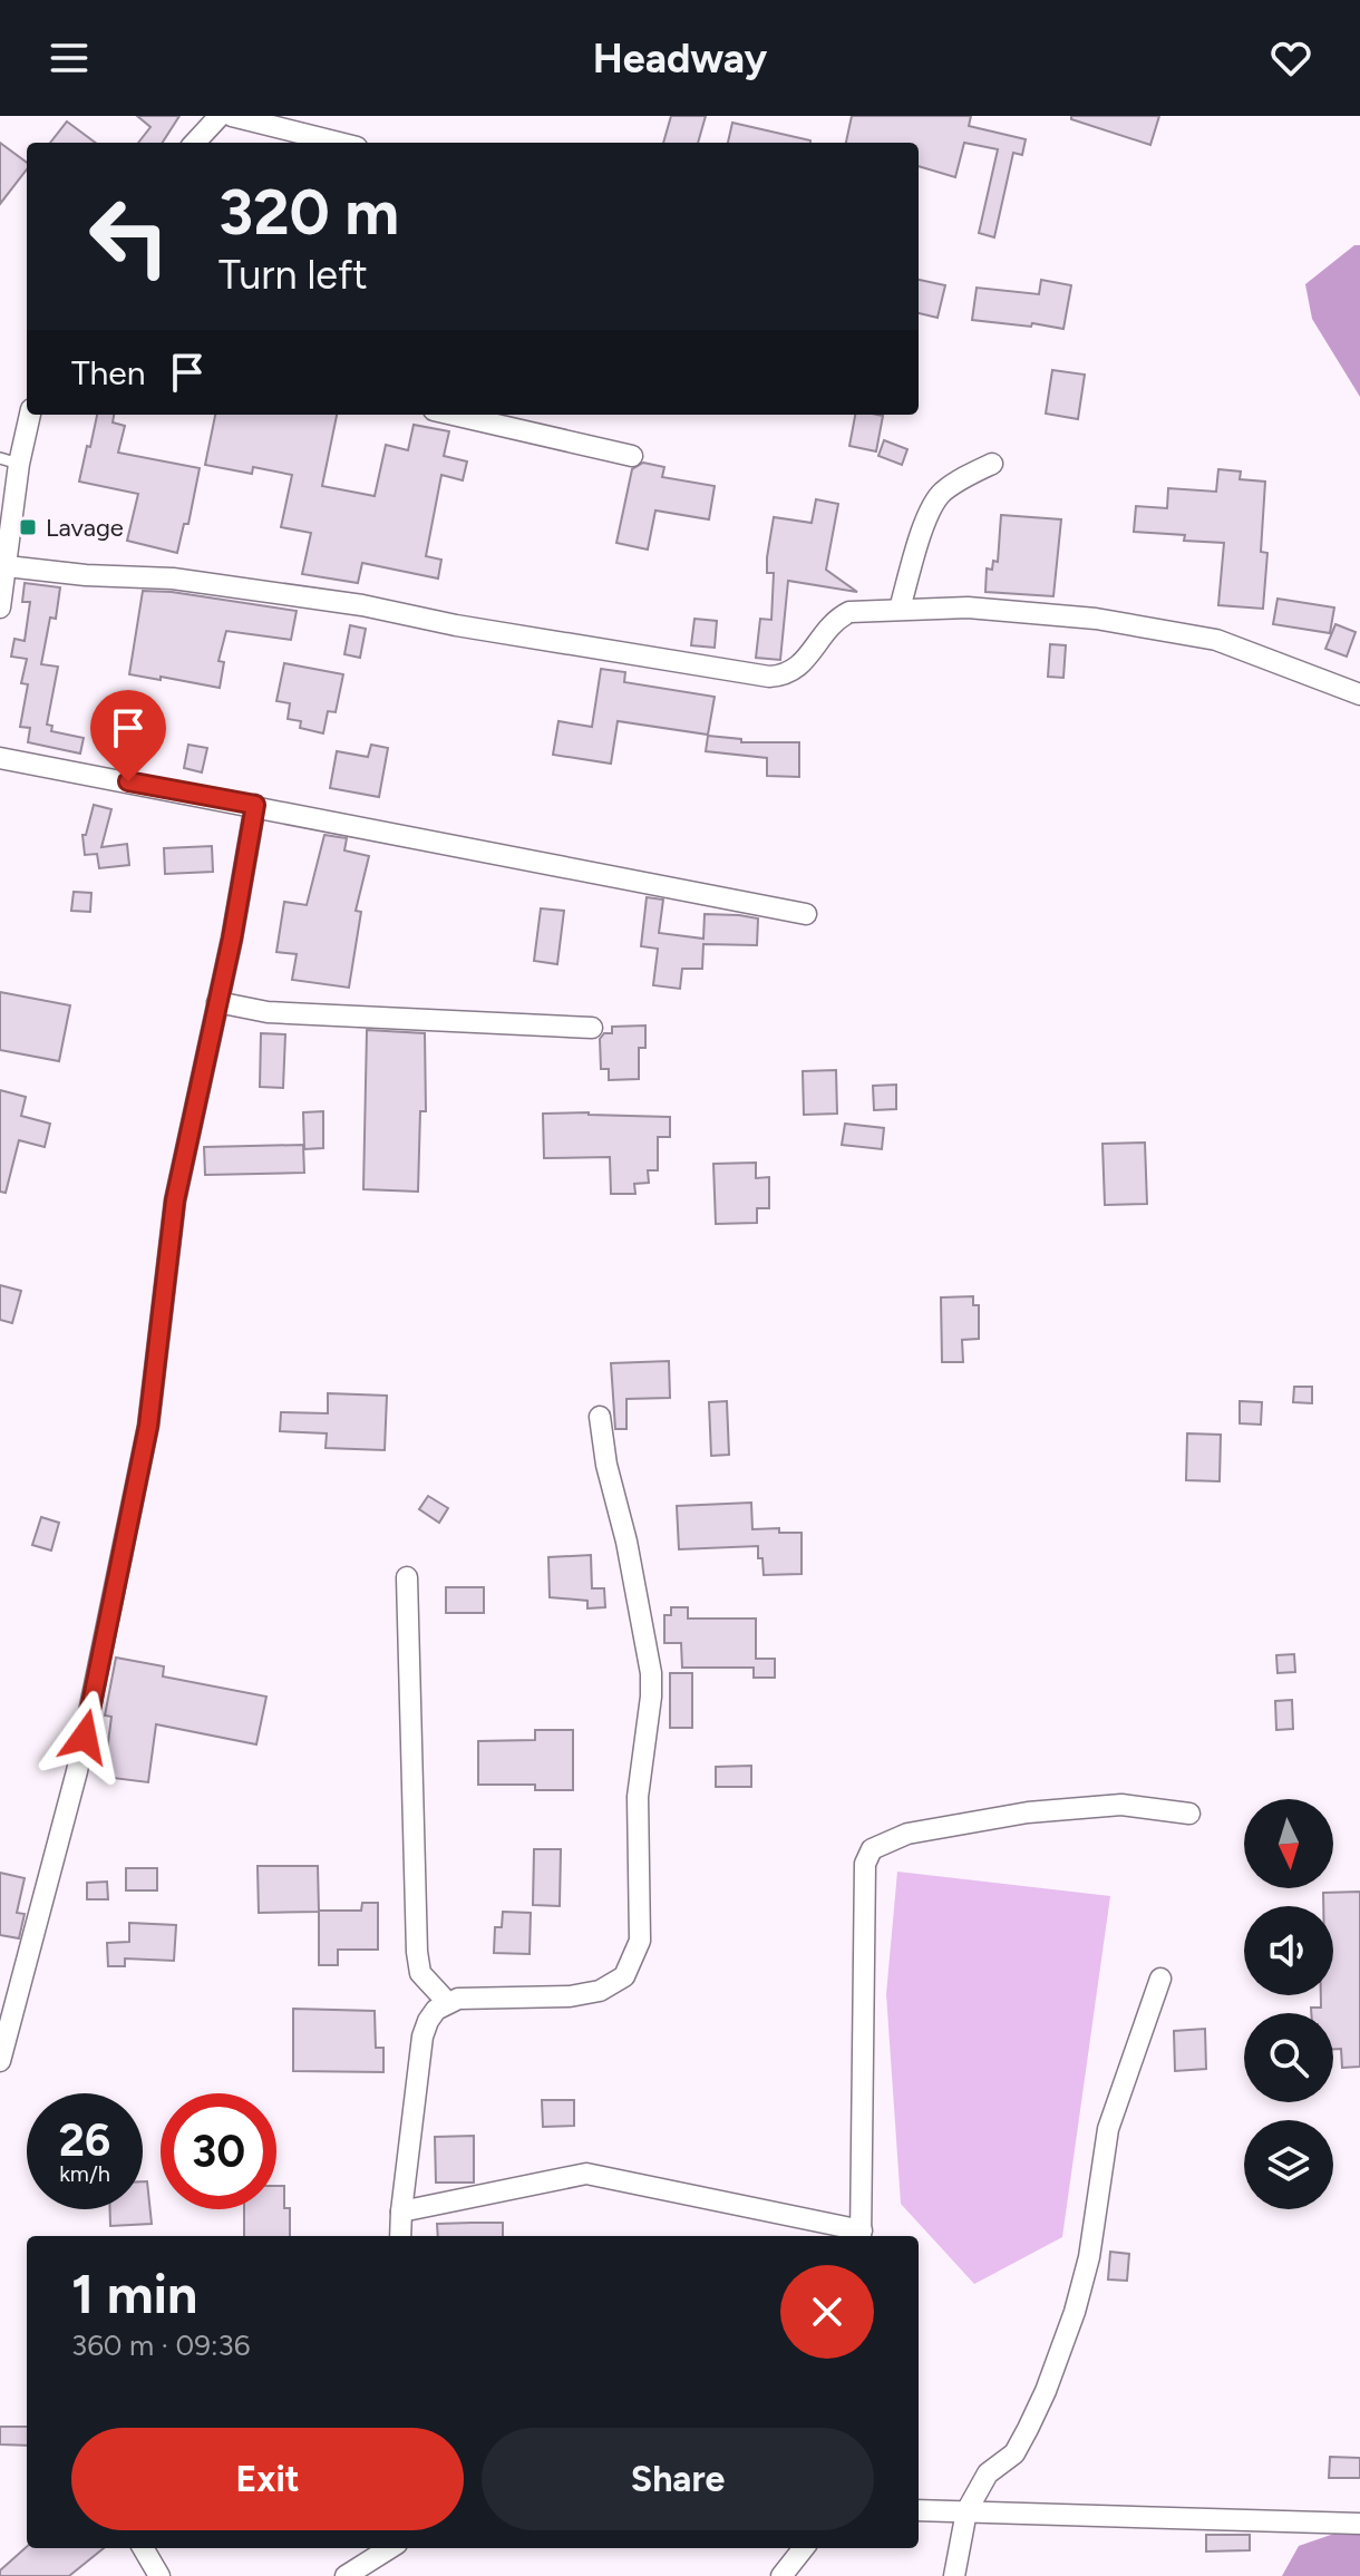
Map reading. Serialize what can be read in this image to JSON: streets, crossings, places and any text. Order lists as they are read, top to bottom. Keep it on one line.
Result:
{"places":{"transit":["Lavage"]},"north":"bottom","page":{"header":"Headway","turn":["320 m","Turn left"],"then":"Then","speed":"26 km/h","limit":"30","heading":["1 min","360 m · 09:36"],"buttons":["Exit","Share"]}}
